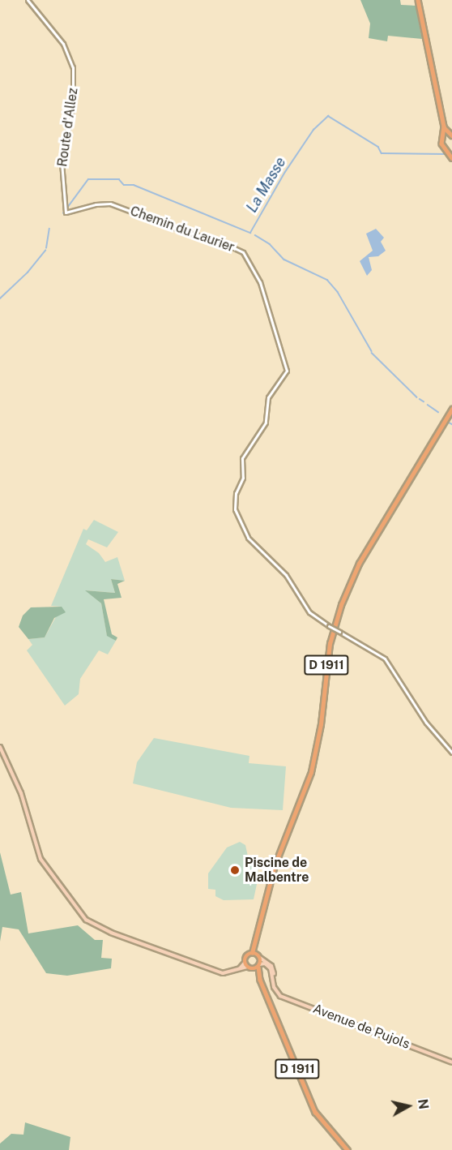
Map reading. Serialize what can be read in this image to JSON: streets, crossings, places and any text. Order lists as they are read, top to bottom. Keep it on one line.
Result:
{"streets":{"main road":["D 1911","Avenue de Pujols"],"street":["Route d'Allez","Chemin du Laurier"]},"crossings":[["Route d'Allez","Chemin du Laurier"]],"water":["La Masse"],"places":["Piscine de Malbentre"],"north":"right"}
